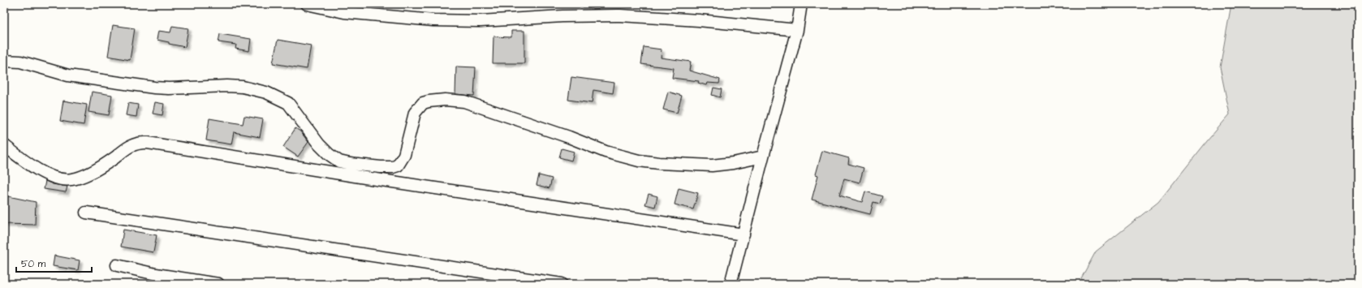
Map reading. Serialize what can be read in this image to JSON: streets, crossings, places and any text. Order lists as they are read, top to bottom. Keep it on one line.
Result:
{"scale_bar":"50 m"}
